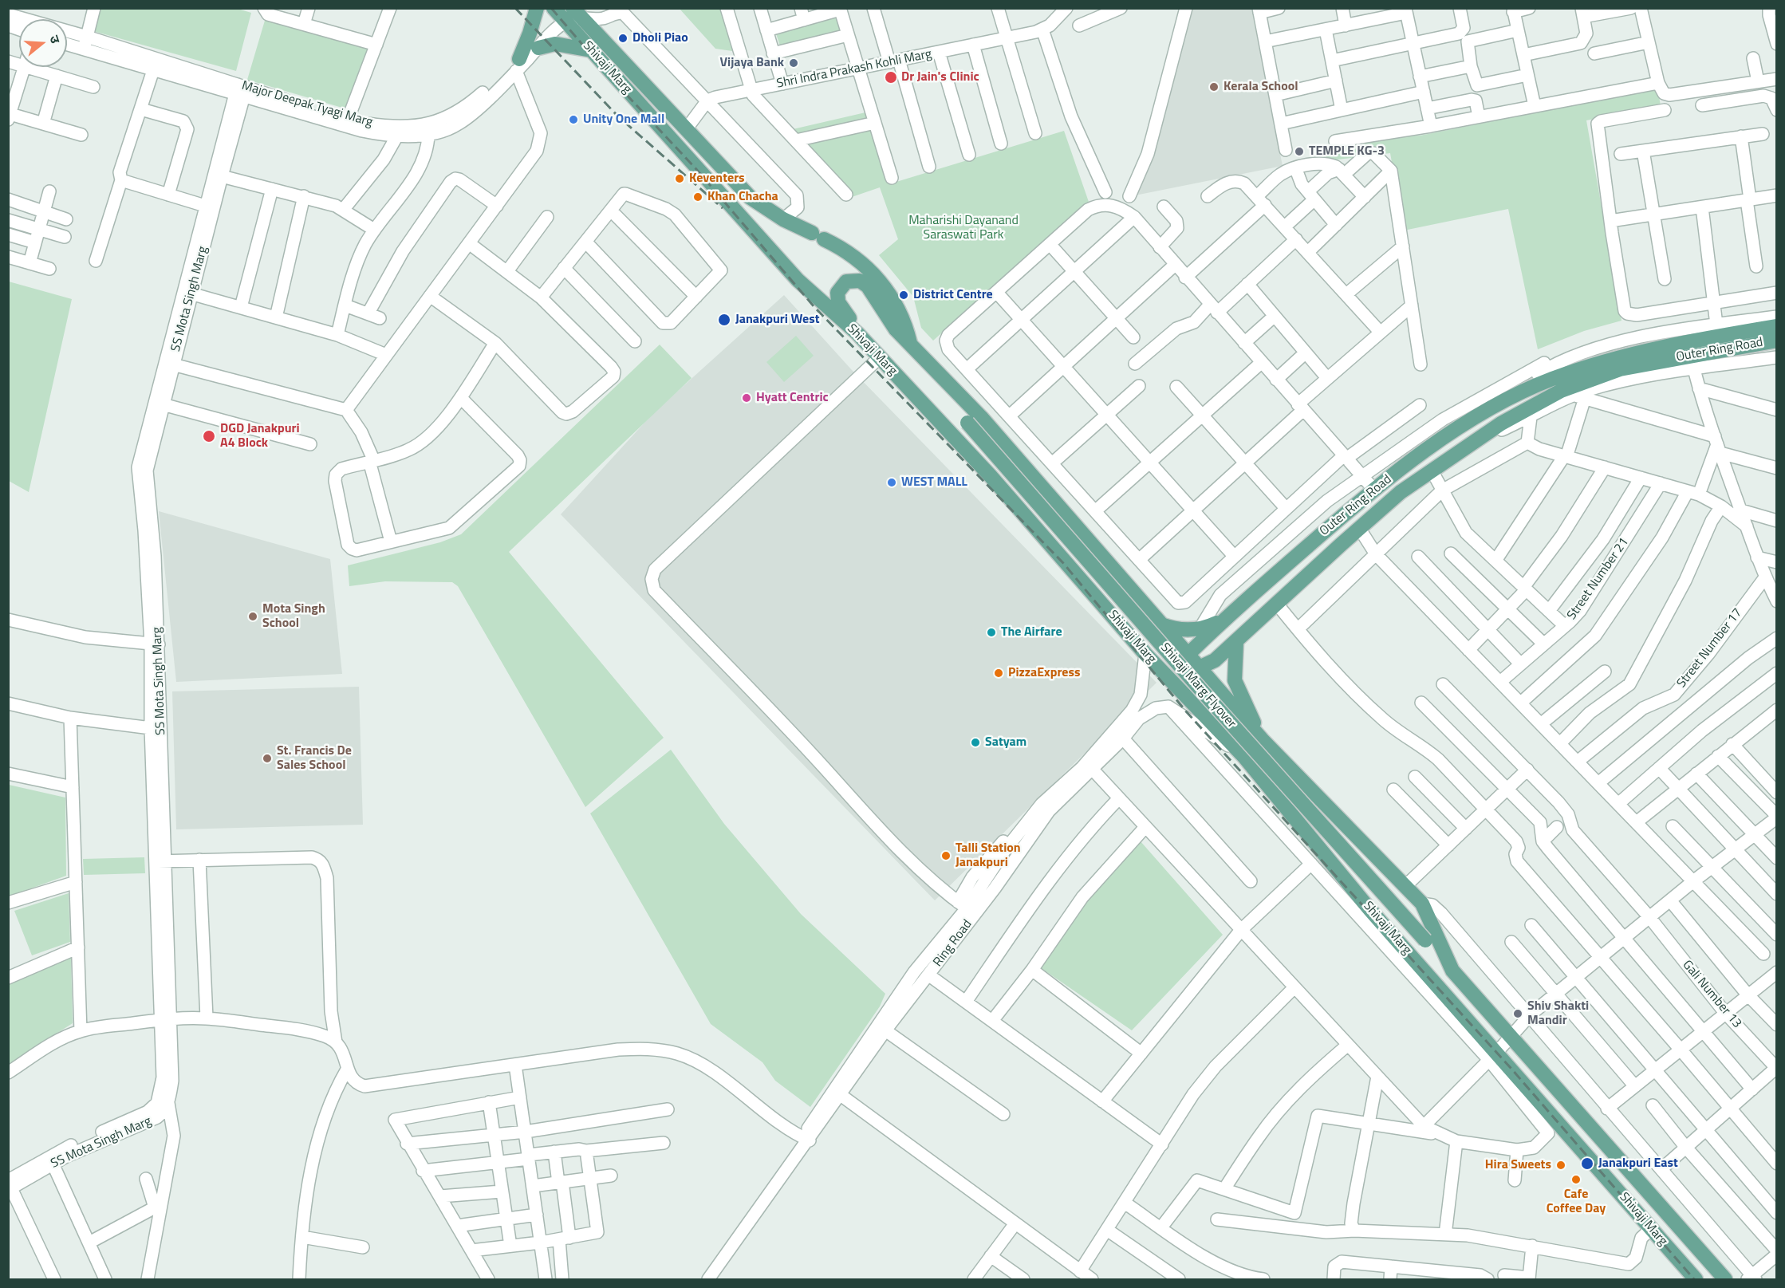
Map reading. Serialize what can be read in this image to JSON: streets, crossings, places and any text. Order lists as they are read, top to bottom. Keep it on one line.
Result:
{"streets":{"main road":["Shivaji Marg","Outer Ring Road","Shivaji Marg Flyover"],"street":["Shri Indra Prakash Kohli Marg","Major Deepak Tyagi Marg","SS Mota Singh Marg","Street Number 21","Street Number 17","Ring Road","Gali Number 13"]},"crossings":[["Shivaji Marg","Major Deepak Tyagi Marg"],["Shivaji Marg","Outer Ring Road"],["Shivaji Marg","Shivaji Marg Flyover"],["Shivaji Marg","Ring Road"],["Major Deepak Tyagi Marg","SS Mota Singh Marg"]],"parks":["Maharishi Dayanand Saraswati Park"],"places":["Dholi Piao","Vijaya Bank","Dr Jain's Clinic","Kerala School","Unity One Mall","TEMPLE KG-3","Keventers","Khan Chacha","District Centre","Janakpuri West","Hyatt Centric","DGD Janakpuri A4 Block","WEST MALL","Mota Singh School","The Airfare","PizzaExpress","Satyam","St. Francis De Sales School","Talli Station Janakpuri","Shiv Shakti Mandir","Janakpuri East","Hira Sweets","Cafe Coffee Day"],"north":"right"}
